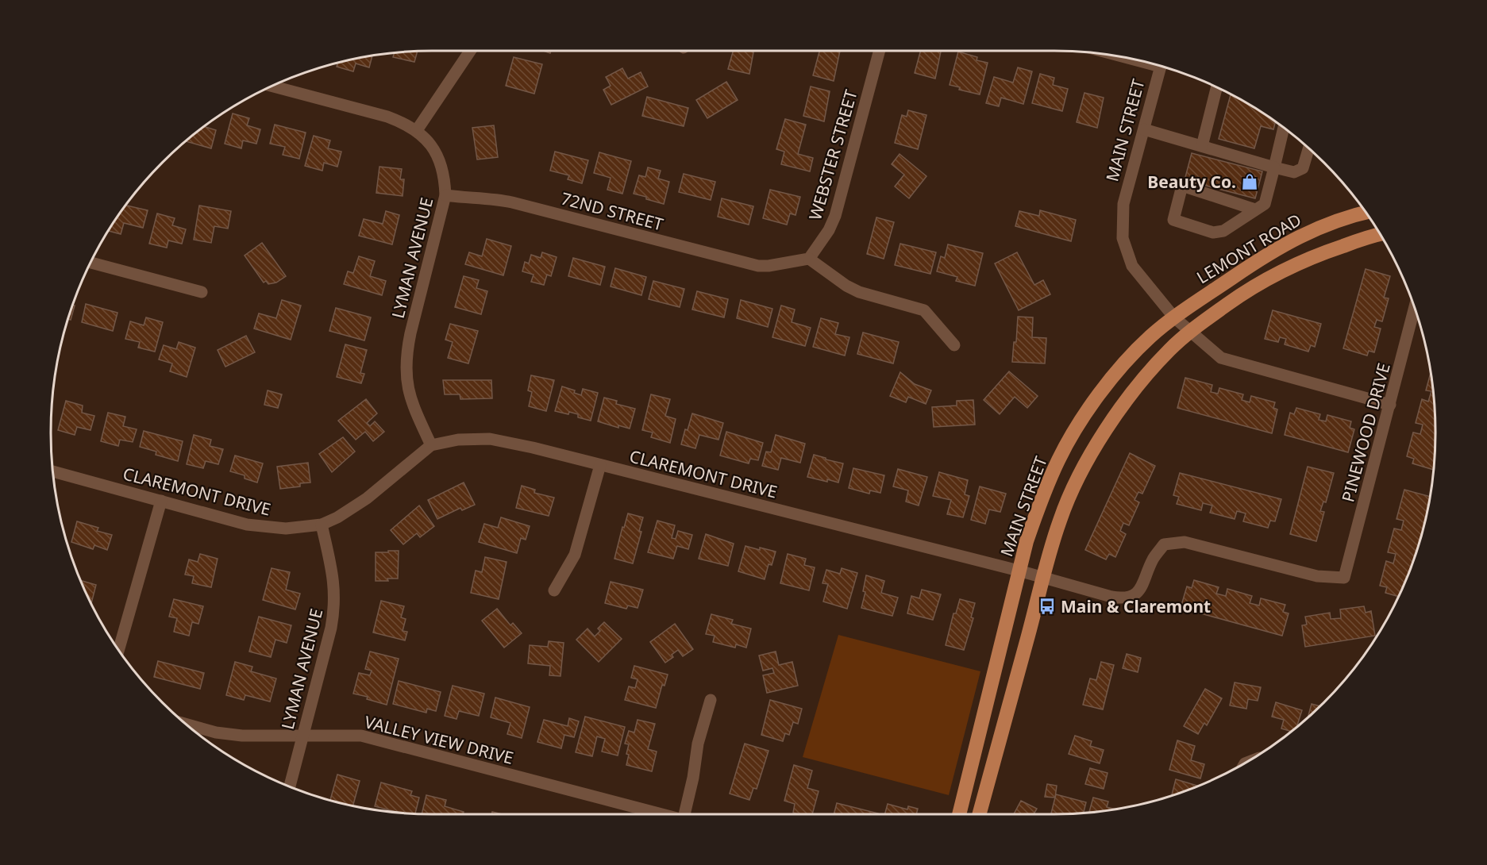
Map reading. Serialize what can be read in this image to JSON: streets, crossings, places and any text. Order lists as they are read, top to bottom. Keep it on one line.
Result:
{"streets":{"main road":["MAIN STREET","LEMONT ROAD"],"street":["WEBSTER STREET","72ND STREET","LYMAN AVENUE","PINEWOOD DRIVE","CLAREMONT DRIVE","VALLEY VIEW DRIVE"]},"crossings":[["MAIN STREET","LEMONT ROAD"],["MAIN STREET","CLAREMONT DRIVE"],["WEBSTER STREET","72ND STREET"],["72ND STREET","LYMAN AVENUE"],["LYMAN AVENUE","CLAREMONT DRIVE"],["LYMAN AVENUE","VALLEY VIEW DRIVE"],["PINEWOOD DRIVE","CLAREMONT DRIVE"]],"places":{"shop":["Beauty Co."],"bus stop":["Main & Claremont"]}}
